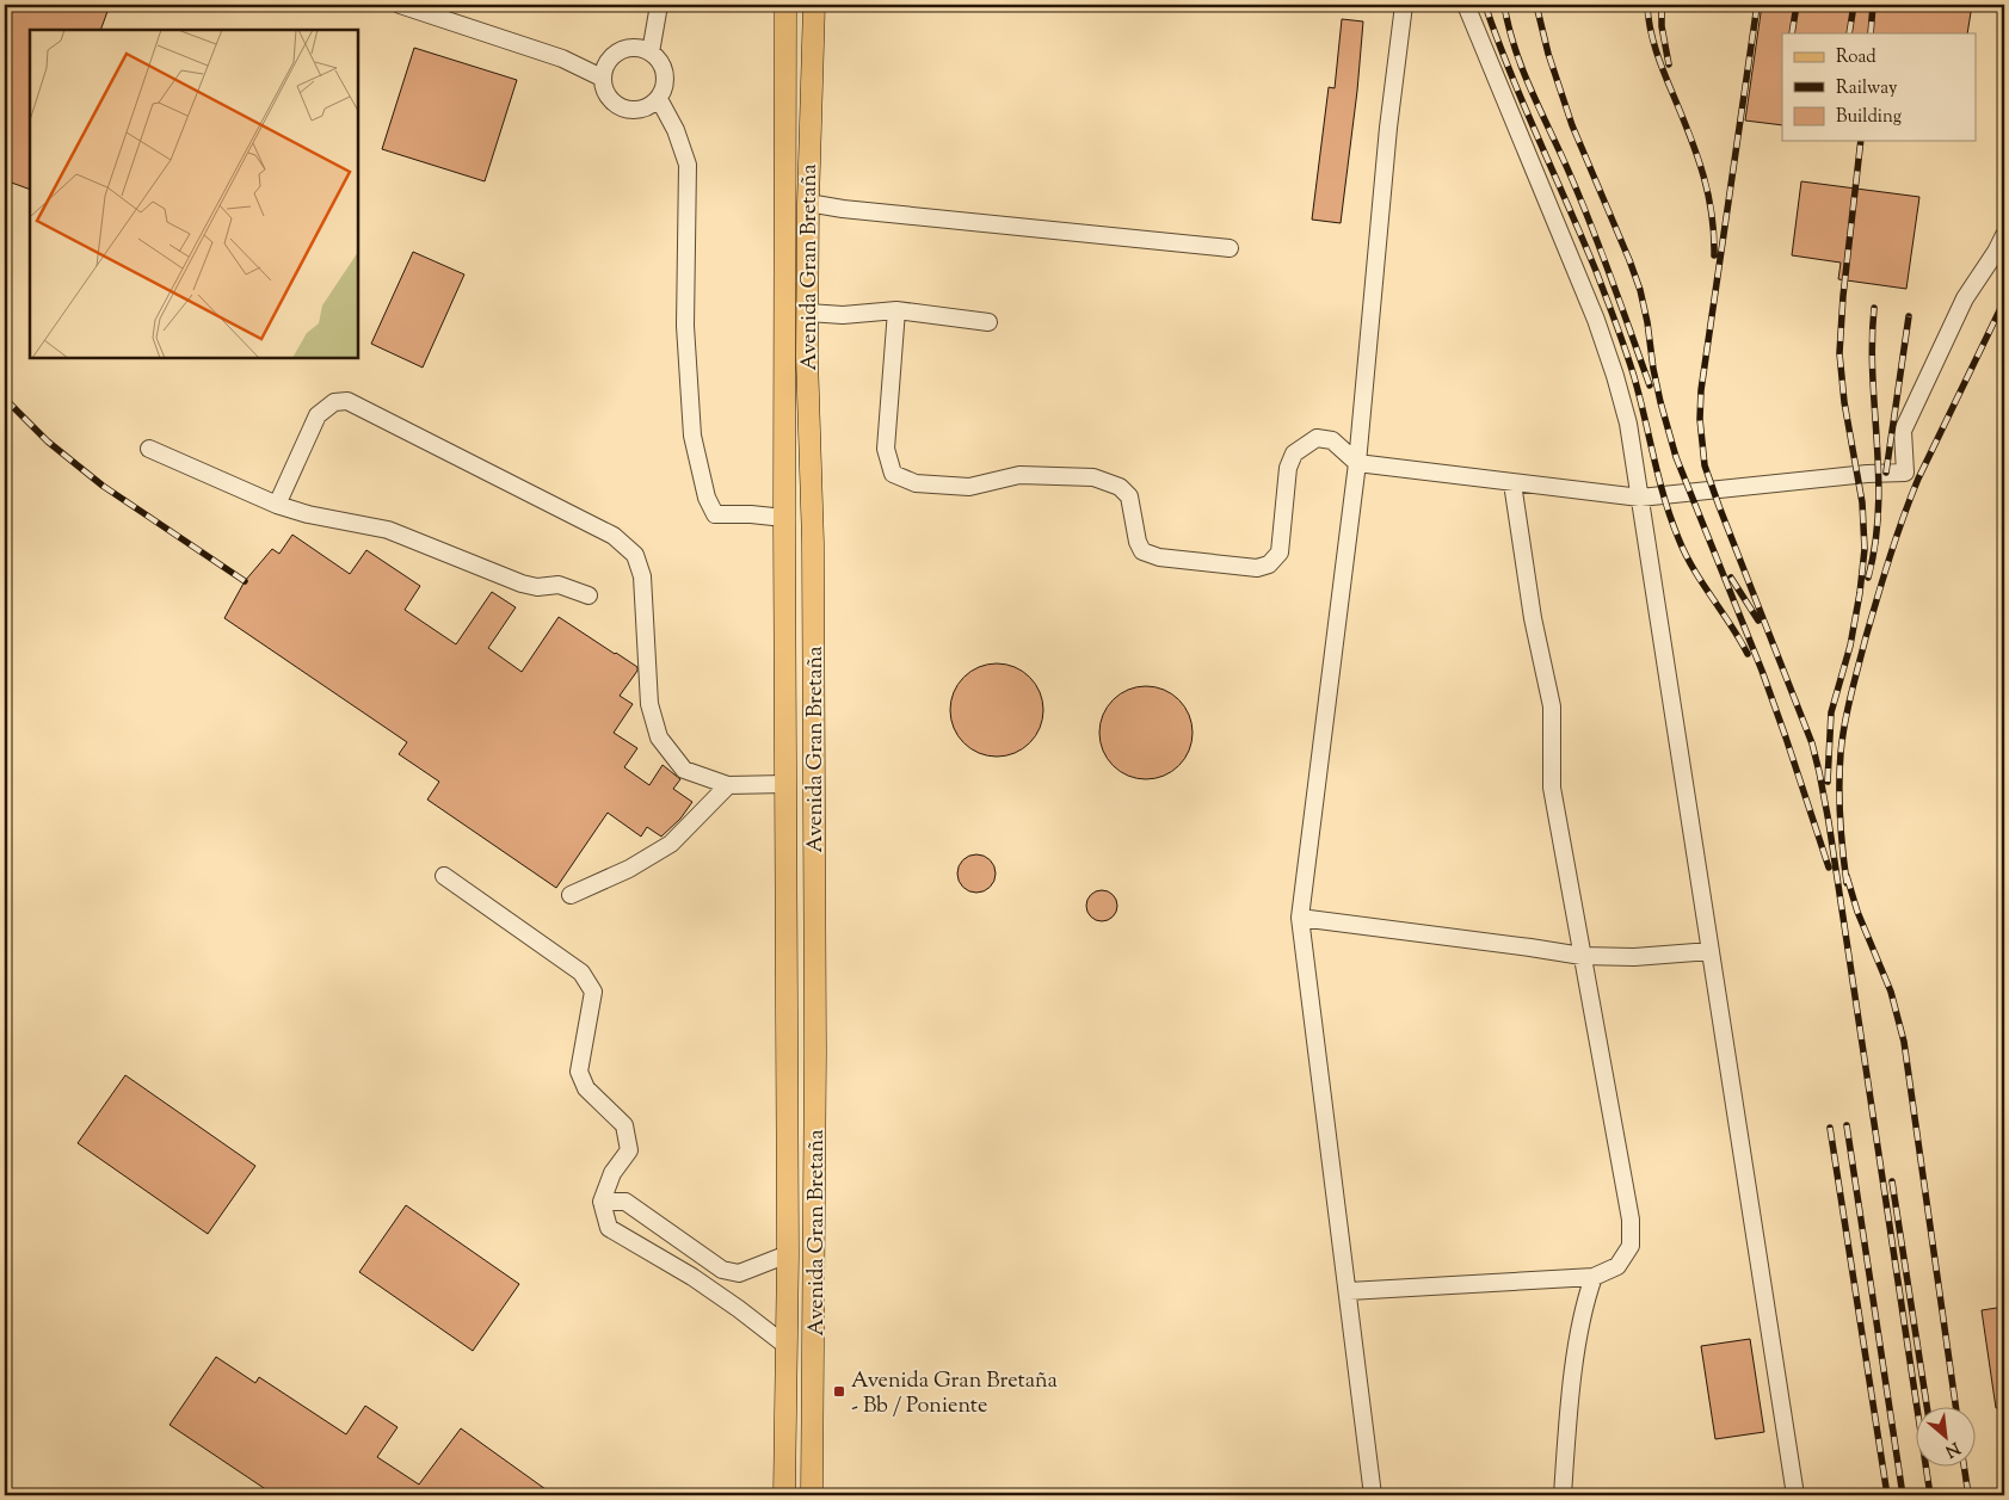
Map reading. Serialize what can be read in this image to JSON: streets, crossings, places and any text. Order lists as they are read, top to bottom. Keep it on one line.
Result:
{"streets":{"main road":["Avenida Gran Bretaña"]},"places":{"transit":["Avenida Gran Bretaña - Bb / Poniente"]},"legend":["Road","Railway","Building"],"north":"bottom right"}
